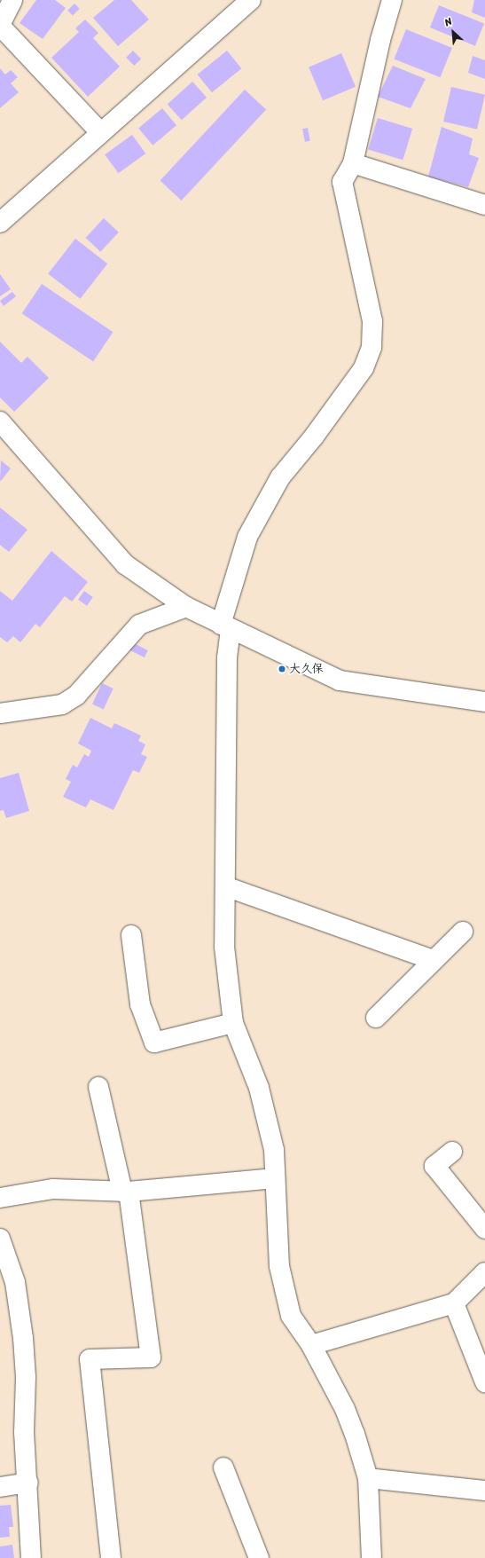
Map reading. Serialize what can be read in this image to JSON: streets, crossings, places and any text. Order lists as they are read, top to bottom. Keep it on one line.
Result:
{"places":["大久保"],"north":"top left"}
